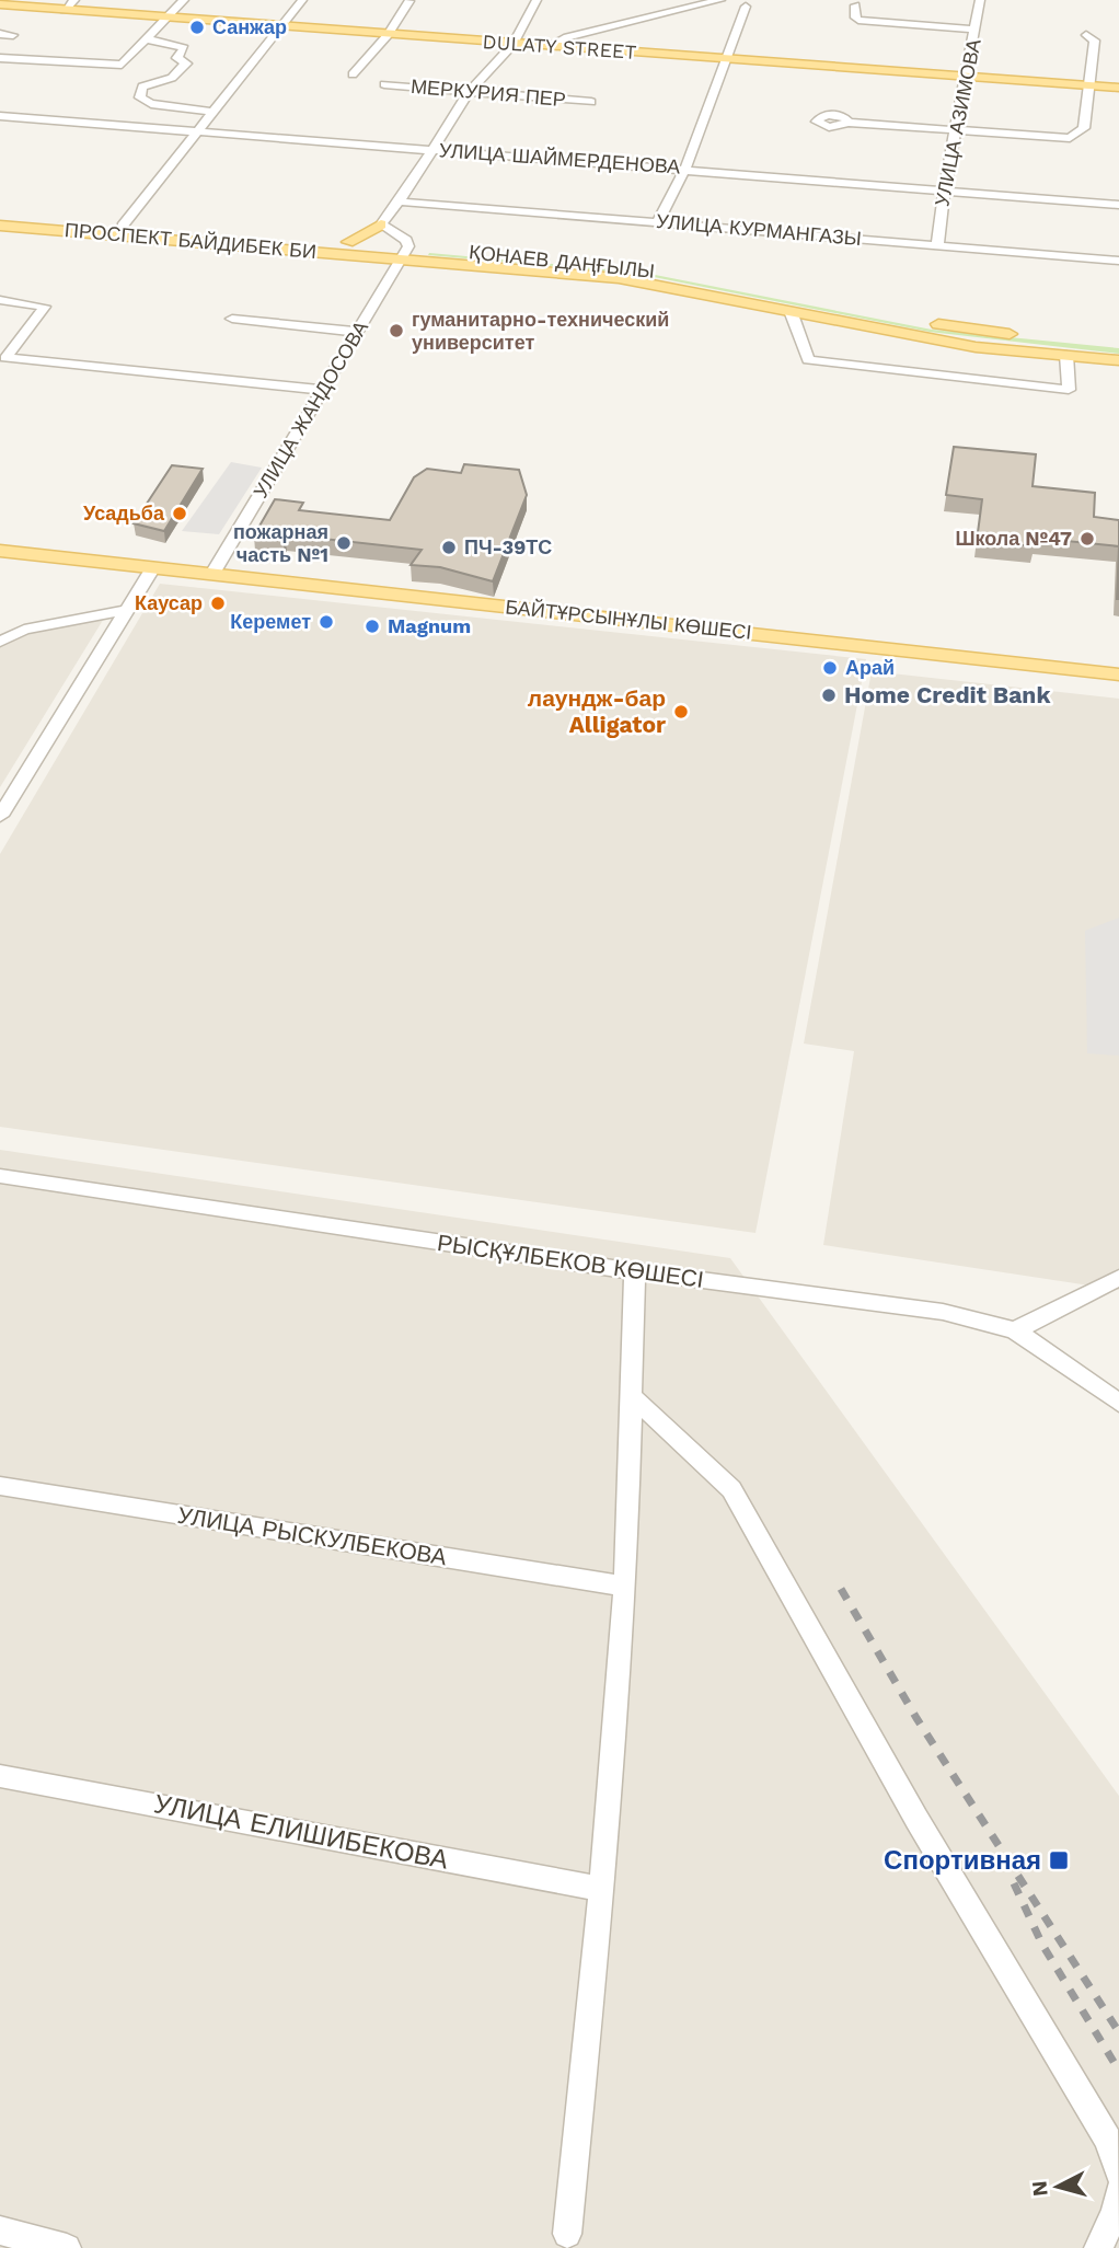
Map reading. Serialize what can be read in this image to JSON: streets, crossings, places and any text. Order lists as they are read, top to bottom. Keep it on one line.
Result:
{"streets":{"main road":["DULATY STREET","ПРОСПЕКТ БАЙДИБЕК БИ","ҚОНАЕВ ДАҢҒЫЛЫ","БАЙТҰРСЫНҰЛЫ КӨШЕСІ"],"street":["МЕРКУРИЯ ПЕР","УЛИЦА АЗИМОВА","УЛИЦА ШАЙМЕРДЕНОВА","УЛИЦА КУРМАНГАЗЫ","УЛИЦА ЖАНДОСОВА","РЫСҚҰЛБЕКОВ КӨШЕСІ","УЛИЦА РЫСКУЛБЕКОВА","УЛИЦА ЕЛИШИБЕКОВА"]},"crossings":[["DULATY STREET","УЛИЦА АЗИМОВА"],["УЛИЦА АЗИМОВА","УЛИЦА ШАЙМЕРДЕНОВА"],["УЛИЦА АЗИМОВА","УЛИЦА КУРМАНГАЗЫ"],["ПРОСПЕКТ БАЙДИБЕК БИ","ҚОНАЕВ ДАҢҒЫЛЫ"],["ҚОНАЕВ ДАҢҒЫЛЫ","УЛИЦА ЖАНДОСОВА"],["УЛИЦА ЖАНДОСОВА","БАЙТҰРСЫНҰЛЫ КӨШЕСІ"]],"places":{"other":["Санжар","гуманитарно-технический университет","Усадьба","Школа №47","пожарная часть №1","ПЧ-39ТС","Каусар","Керемет","Magnum","Арай","Home Credit Bank","лаундж-бар Alligator"],"transit":["Спортивная"]},"north":"left"}
